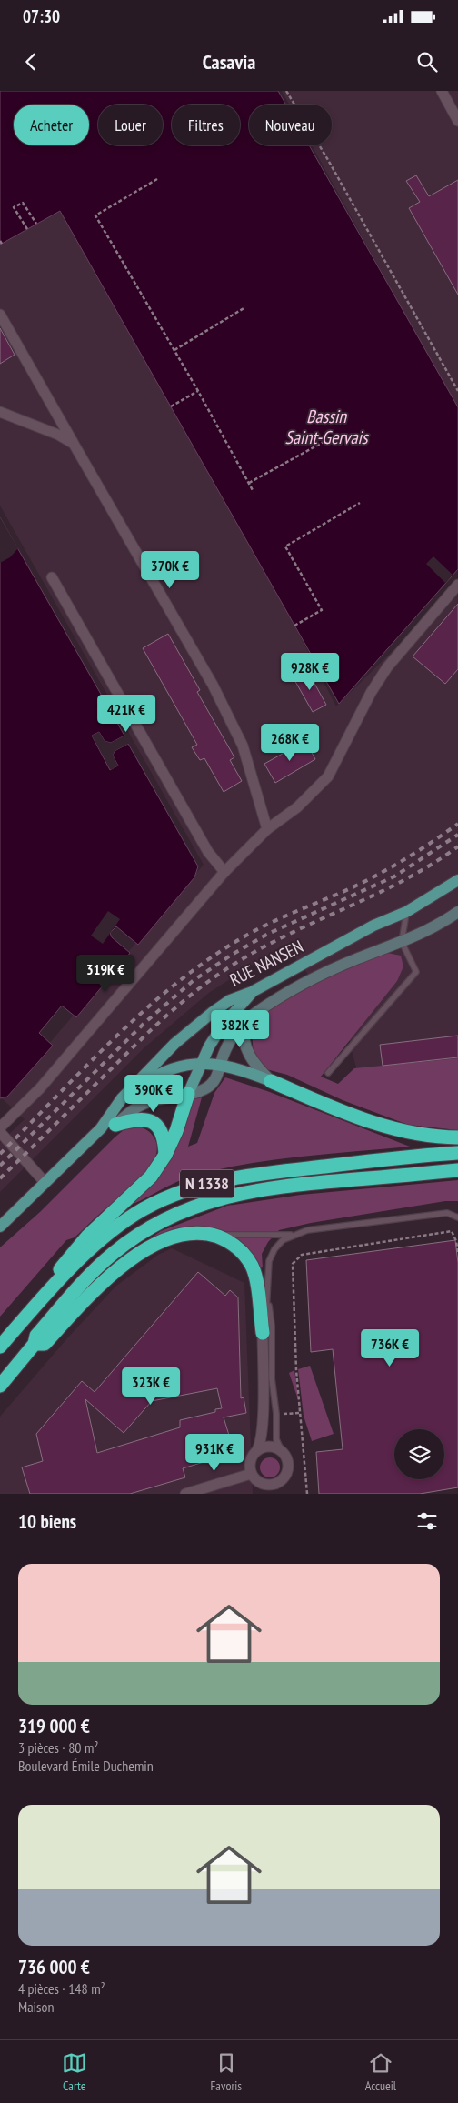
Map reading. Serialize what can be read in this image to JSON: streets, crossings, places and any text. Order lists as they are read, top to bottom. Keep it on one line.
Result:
{"streets":{"highway":["N 1338"],"main road":["RUE NANSEN"]},"water":["Bassin Saint-Gervais"],"page":{"status":"07:30","header":"Casavia","chip":["Acheter","Louer","Filtres","Nouveau"],"price":["370K €","928K €","421K €","268K €","319K €","382K €","390K €","736K €","323K €","931K €"],"heading":"10 biens","list":[{"name":"319 000 €","note":"3 pièces · 80 m² · Boulevard Émile Duchemin"},{"name":"736 000 €","note":"4 pièces · 148 m² · Maison"}],"tabs":["Carte","Favoris","Accueil"]}}
